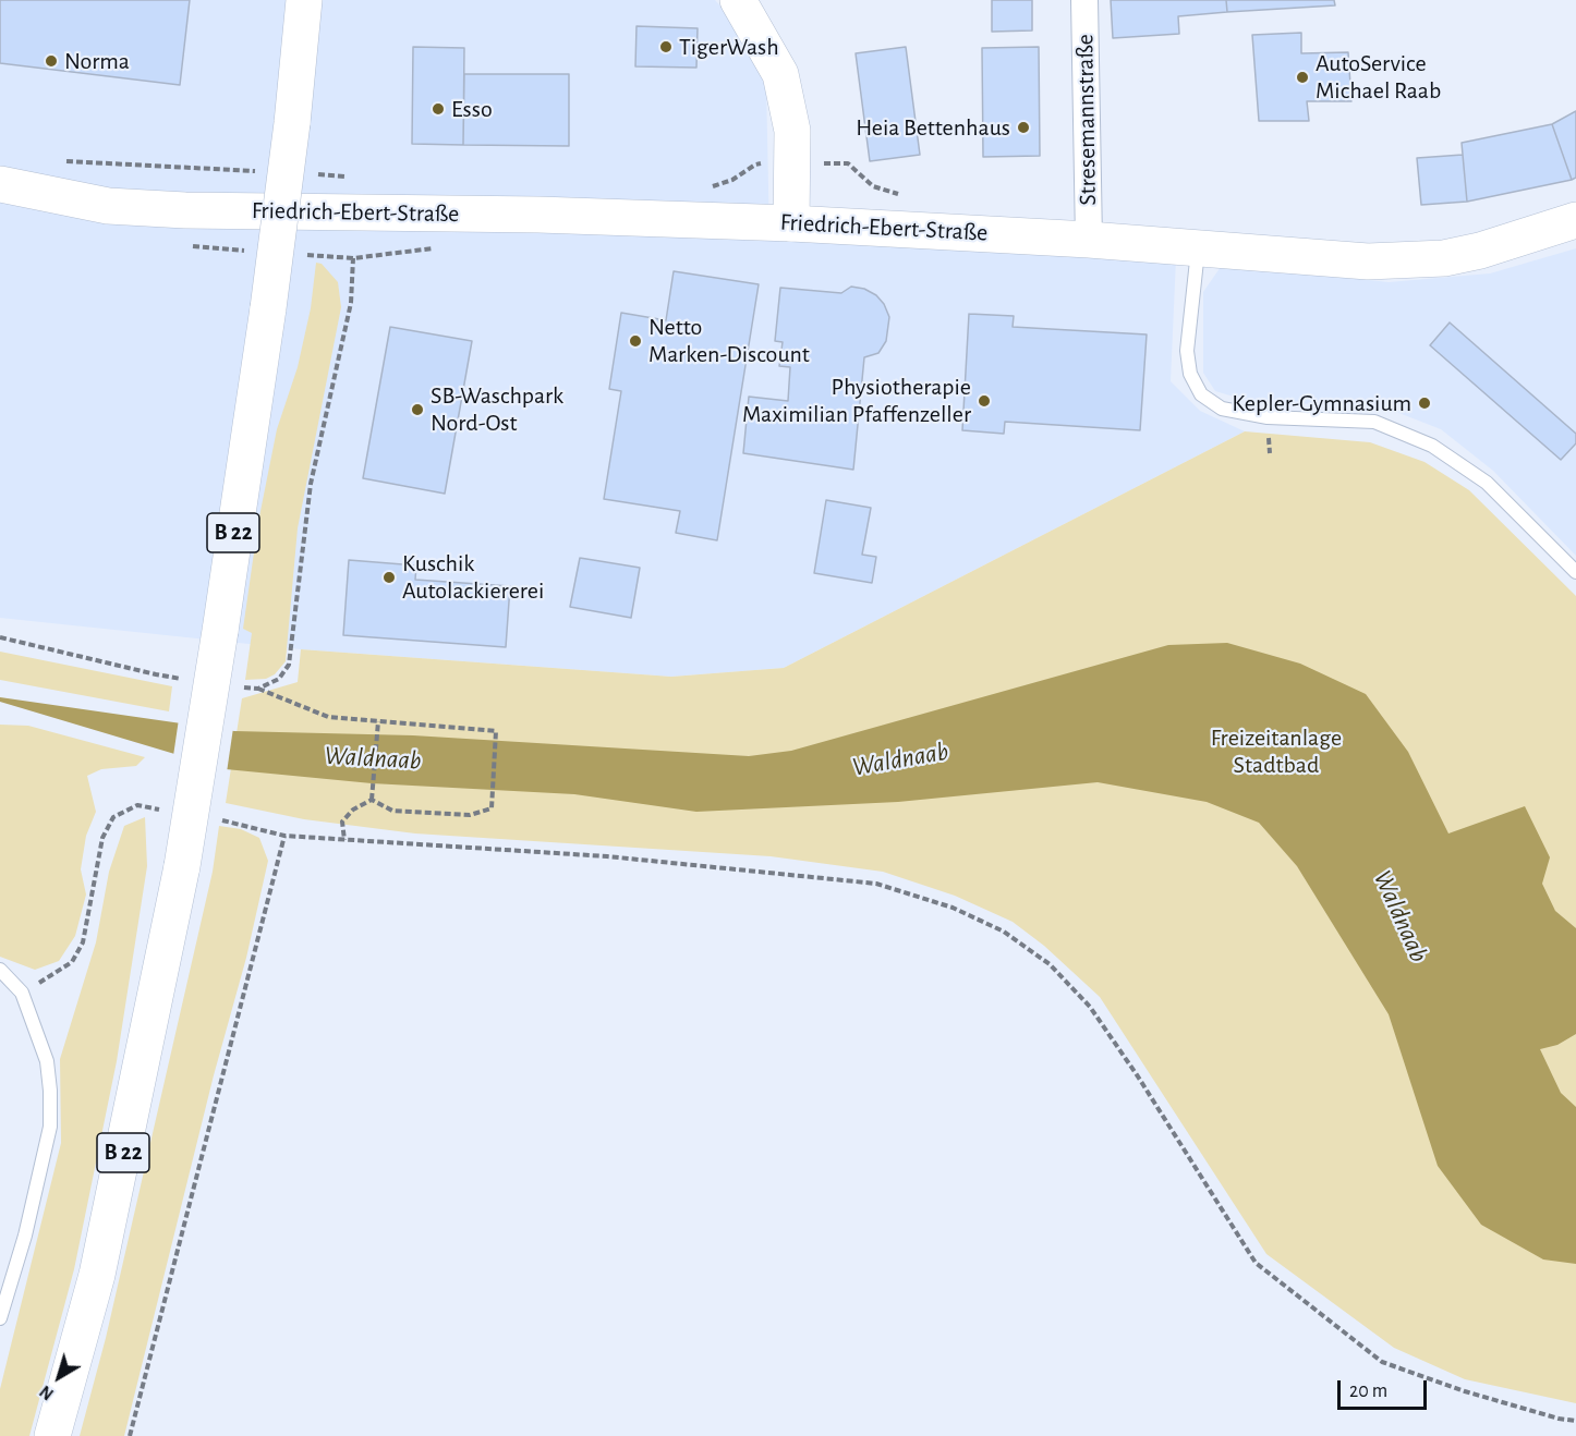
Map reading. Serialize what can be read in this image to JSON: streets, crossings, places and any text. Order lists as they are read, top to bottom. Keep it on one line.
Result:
{"streets":{"main road":["Friedrich-Ebert-Straße","B 22"],"street":["Stresemannstraße"]},"crossings":[["Stresemannstraße","Friedrich-Ebert-Straße"]],"water":["Waldnaab"],"parks":["Freizeitanlage Stadtbad"],"places":["TigerWash","Norma","AutoService Michael Raab","Esso","Heia Bettenhaus","Netto Marken-Discount","Physiotherapie Maximilian Pfaffenzeller","Kepler-Gymnasium","SB-Waschpark Nord-Ost","Kuschik Autolackiererei"],"scale_bar":"20 m","north":"bottom left"}
